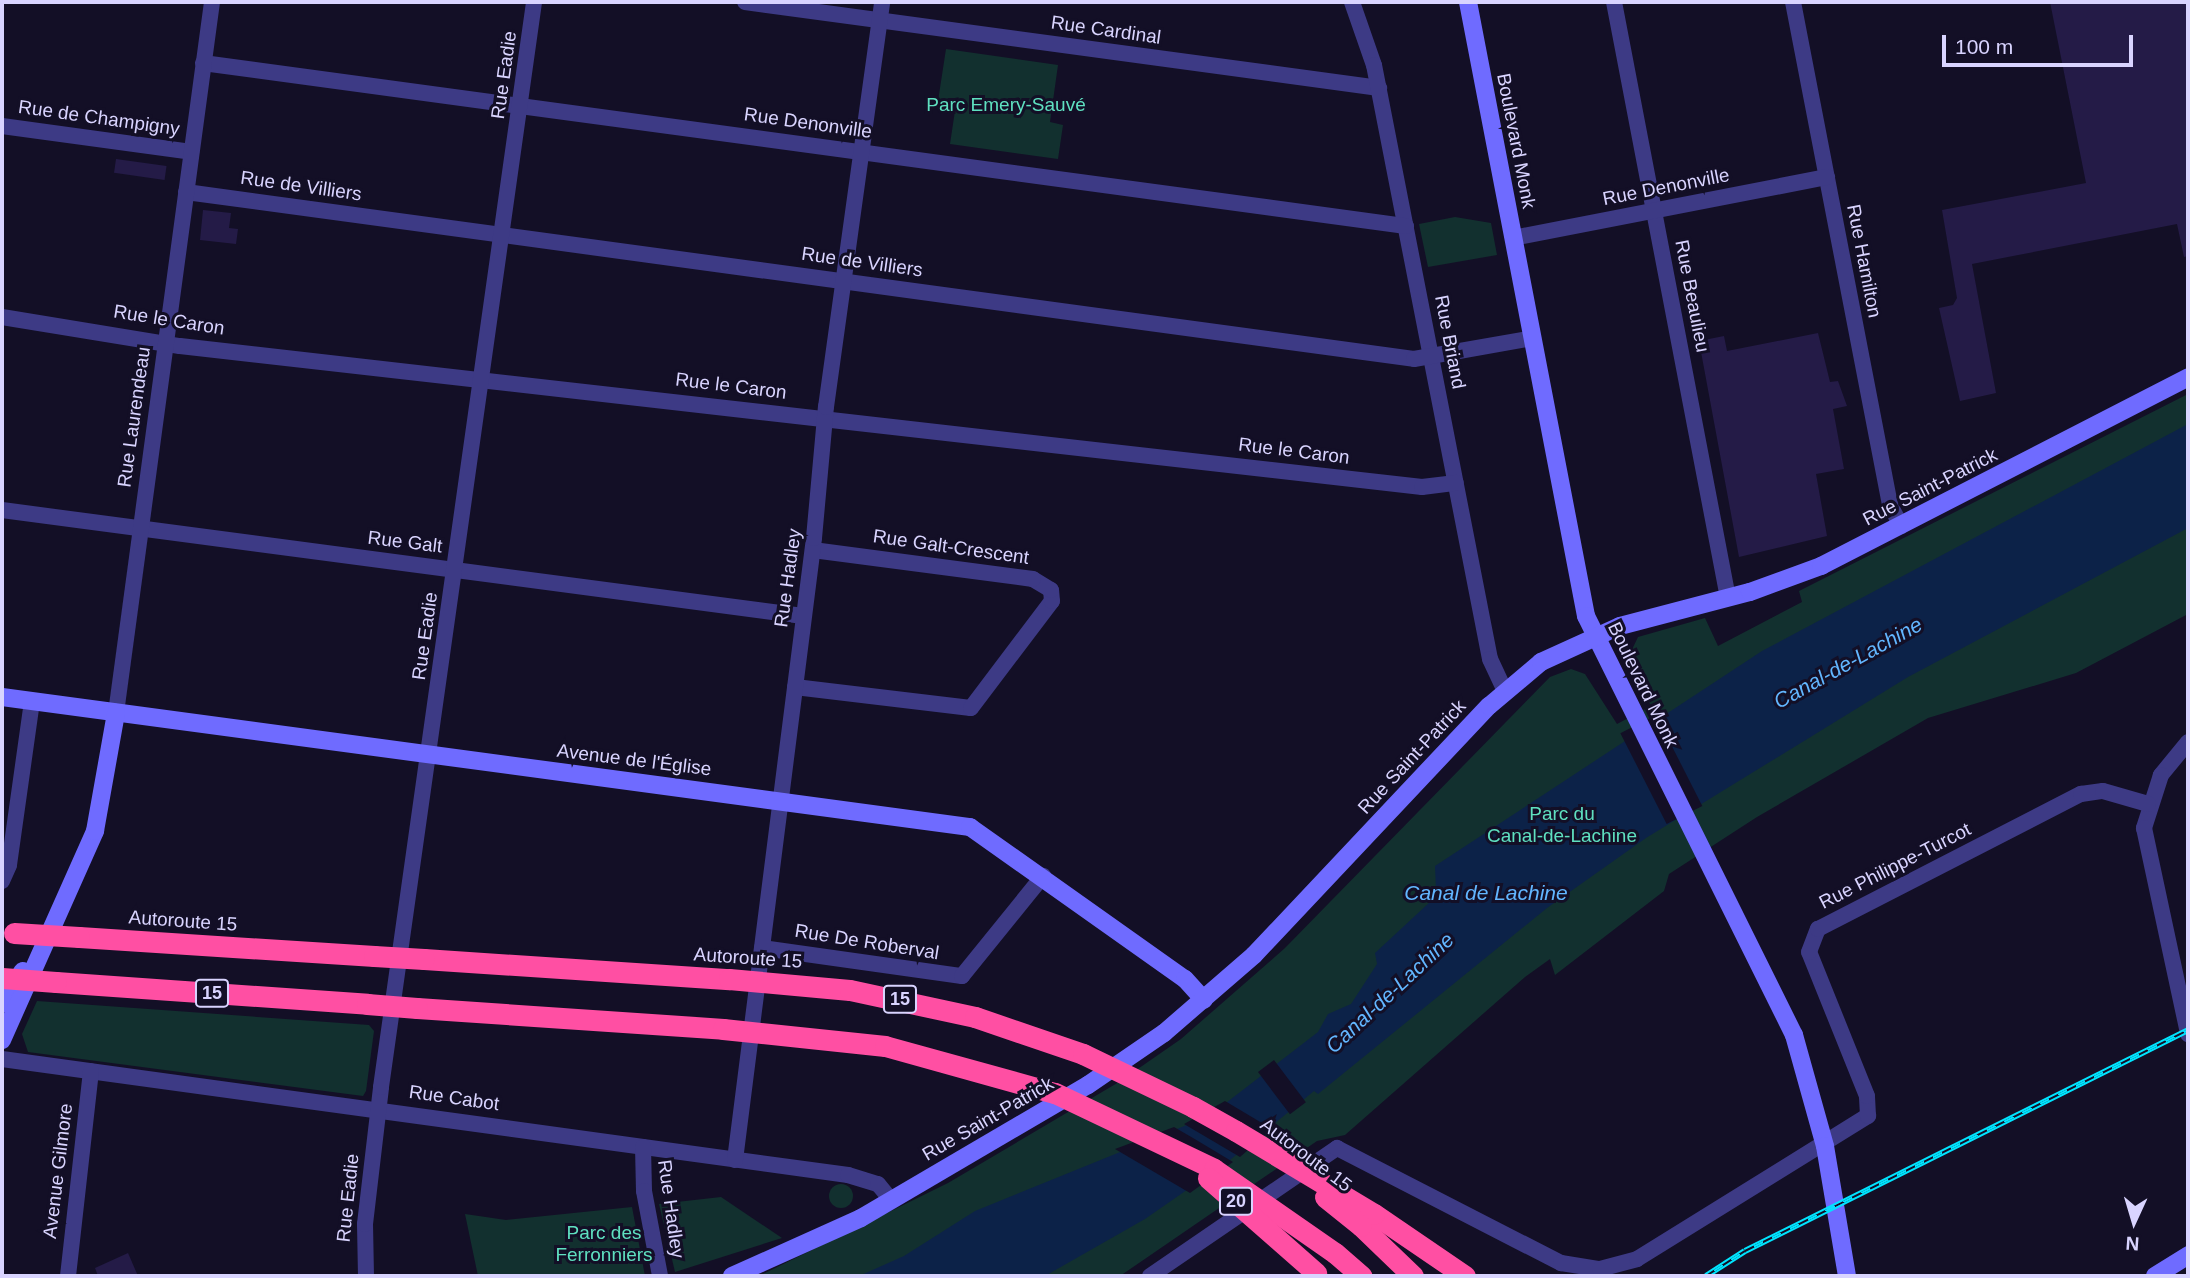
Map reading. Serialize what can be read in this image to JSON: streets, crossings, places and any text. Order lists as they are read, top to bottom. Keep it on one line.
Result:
{"streets":{"highway":["Autoroute 15","15","20"],"main road":["Boulevard Monk","Rue Saint-Patrick","Avenue de l'Église"],"street":["Rue Cardinal","Rue Eadie","Rue de Champigny","Rue Denonville","Rue de Villiers","Rue Hamilton","Rue Beaulieu","Rue le Caron","Rue Briand","Rue Laurendeau","Rue Galt","Rue Galt-Crescent","Rue Hadley","Rue Philippe-Turcot","Rue De Roberval","Rue Cabot","Avenue Gilmore"]},"crossings":[["Rue Cardinal","Rue Briand"],["Rue Cardinal","Rue Hadley"],["Rue Eadie","Rue Denonville"],["Rue Eadie","Rue de Villiers"],["Rue Eadie","Rue le Caron"],["Rue Eadie","Rue Galt"],["Rue Eadie","Avenue de l'Église"],["Rue Eadie","Rue Cabot"],["Rue de Champigny","Rue Laurendeau"],["Rue Denonville","Boulevard Monk"],["Rue Denonville","Rue Hamilton"],["Rue Denonville","Rue Beaulieu"],["Rue Denonville","Rue Briand"],["Rue Denonville","Rue Laurendeau"],["Rue Denonville","Rue Hadley"],["Boulevard Monk","Rue de Villiers"],["Boulevard Monk","Rue Saint-Patrick"],["Boulevard Monk","Rue Philippe-Turcot"],["Rue de Villiers","Rue Briand"],["Rue de Villiers","Rue Laurendeau"],["Rue de Villiers","Rue Hadley"],["Rue Hamilton","Rue Saint-Patrick"],["Rue Beaulieu","Rue Saint-Patrick"],["Rue le Caron","Rue Briand"],["Rue le Caron","Rue Laurendeau"],["Rue le Caron","Rue Hadley"],["Rue Briand","Rue Saint-Patrick"],["Rue Laurendeau","Rue Galt"],["Rue Laurendeau","Avenue de l'Église"],["Rue Saint-Patrick","Avenue de l'Église"],["Rue Saint-Patrick","Rue Cabot"],["Rue Galt","Rue Hadley"],["Rue Galt-Crescent","Rue Hadley"],["Rue Hadley","Avenue de l'Église"],["Rue Hadley","Rue De Roberval"],["Rue Hadley","Rue Cabot"],["Avenue de l'Église","Rue De Roberval"],["15","20"],["Rue Cabot","Avenue Gilmore"]],"water":["Canal-de-Lachine","Canal de Lachine"],"parks":["Parc Emery-Sauvé","Parc du Canal-de-Lachine","Parc des Ferronniers"],"scale_bar":"100 m","north":"bottom"}
